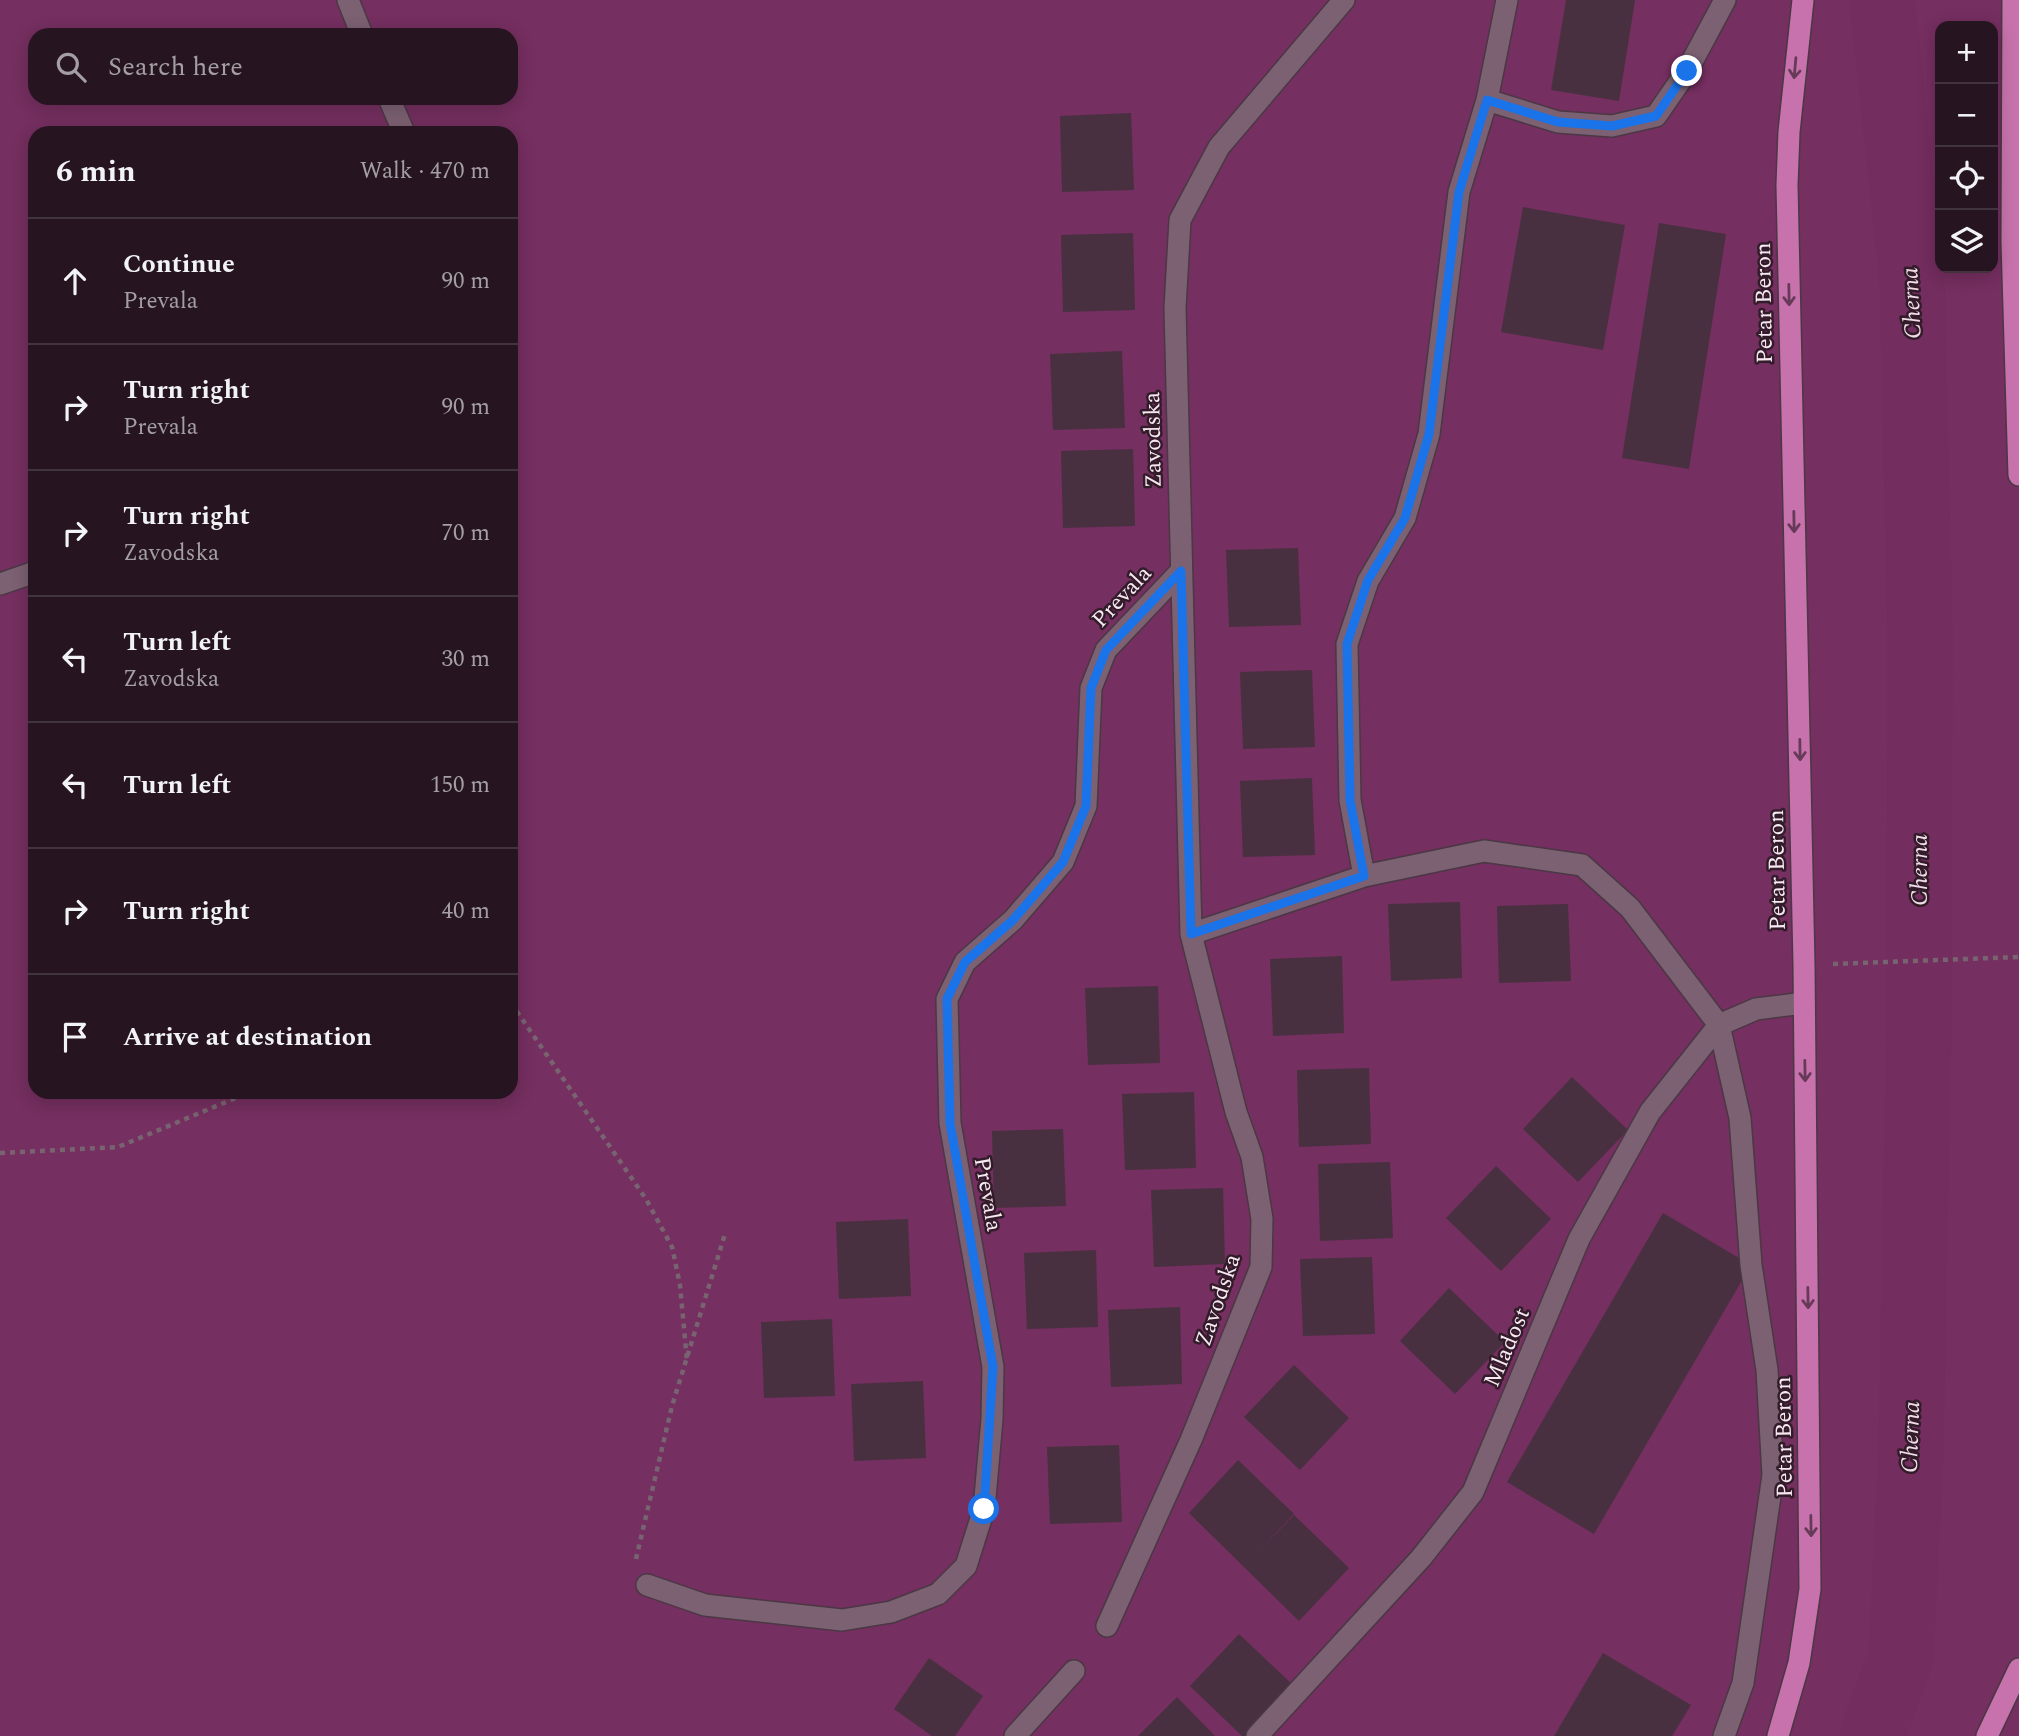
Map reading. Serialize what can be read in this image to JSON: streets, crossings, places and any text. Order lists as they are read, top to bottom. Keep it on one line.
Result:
{"streets":{"main road":["Petar Beron"],"street":["Zavodska","Prevala","Mladost"]},"crossings":[["Petar Beron","Mladost"],["Zavodska","Prevala"]],"one_way":["Petar Beron"],"water":["Cherna"],"page":{"map_buttons":["+","−"],"search":"Search here","heading":["6 min","Walk · 470 m"],"list":[["Continue","Prevala","90 m"],["Turn right","Prevala","90 m"],["Turn right","Zavodska","70 m"],["Turn left","Zavodska","30 m"],["Turn left","150 m"],["Turn right","40 m"],"Arrive at destination"]}}
